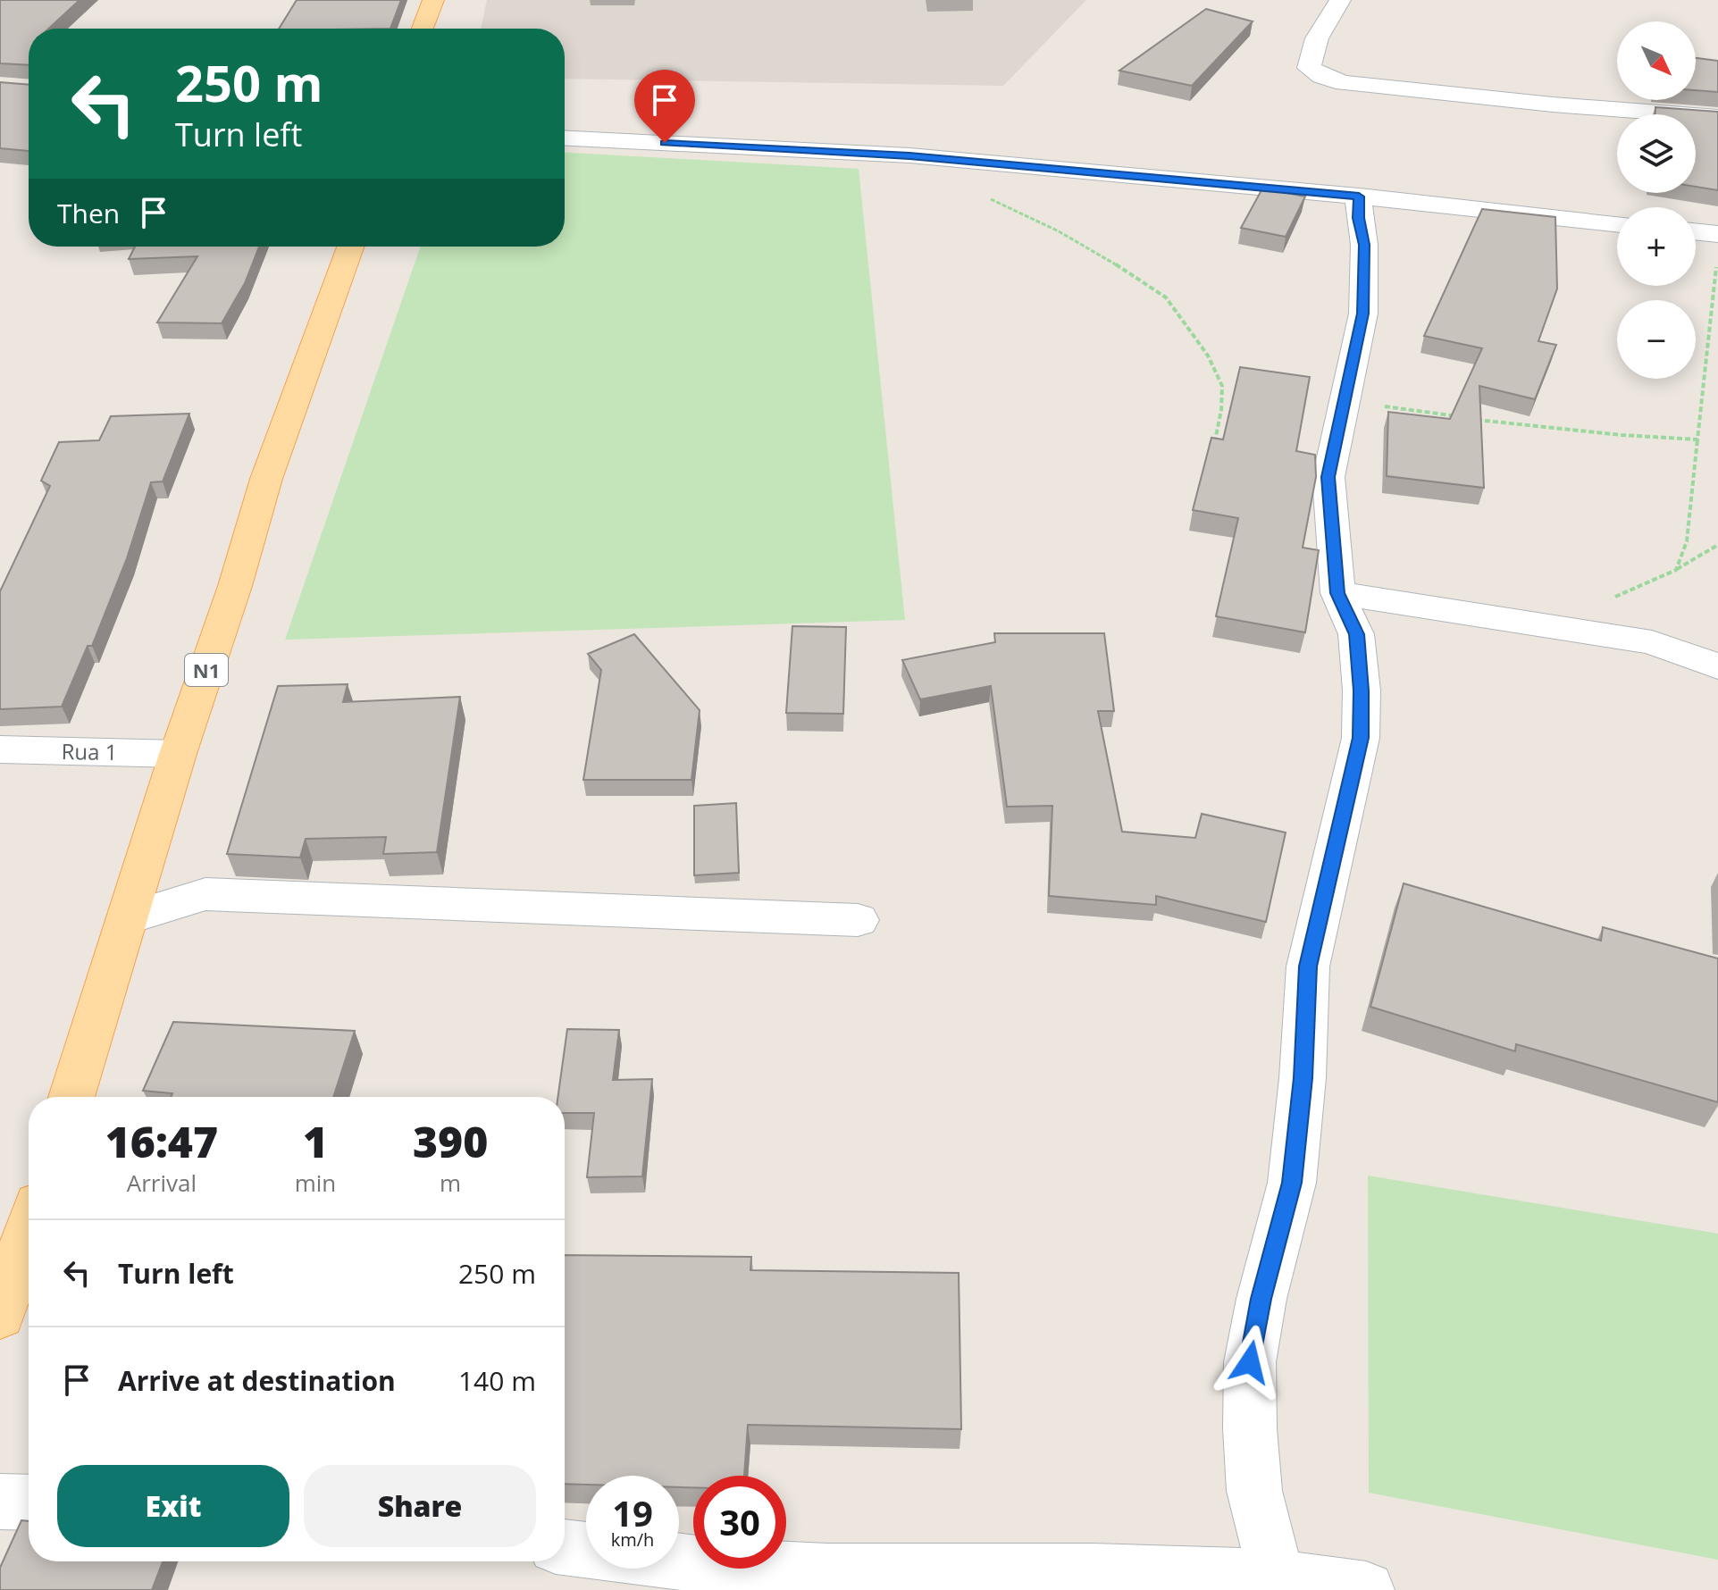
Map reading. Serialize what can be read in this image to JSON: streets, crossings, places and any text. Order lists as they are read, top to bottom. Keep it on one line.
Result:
{"streets":{"main road":["N1"],"street":["Rua 1"]},"crossings":[["N1","Rua 1"]],"north":"bottom right","page":{"map_buttons":["+","−"],"turn":["250 m","Turn left"],"then":"Then","eta":["16:47","Arrival","1","min","390","m"],"list":[{"name":"Turn left","value":"250 m"},{"name":"Arrive at destination","value":"140 m"}],"buttons":["Exit","Share"],"speed":"19 km/h","limit":"30"}}
